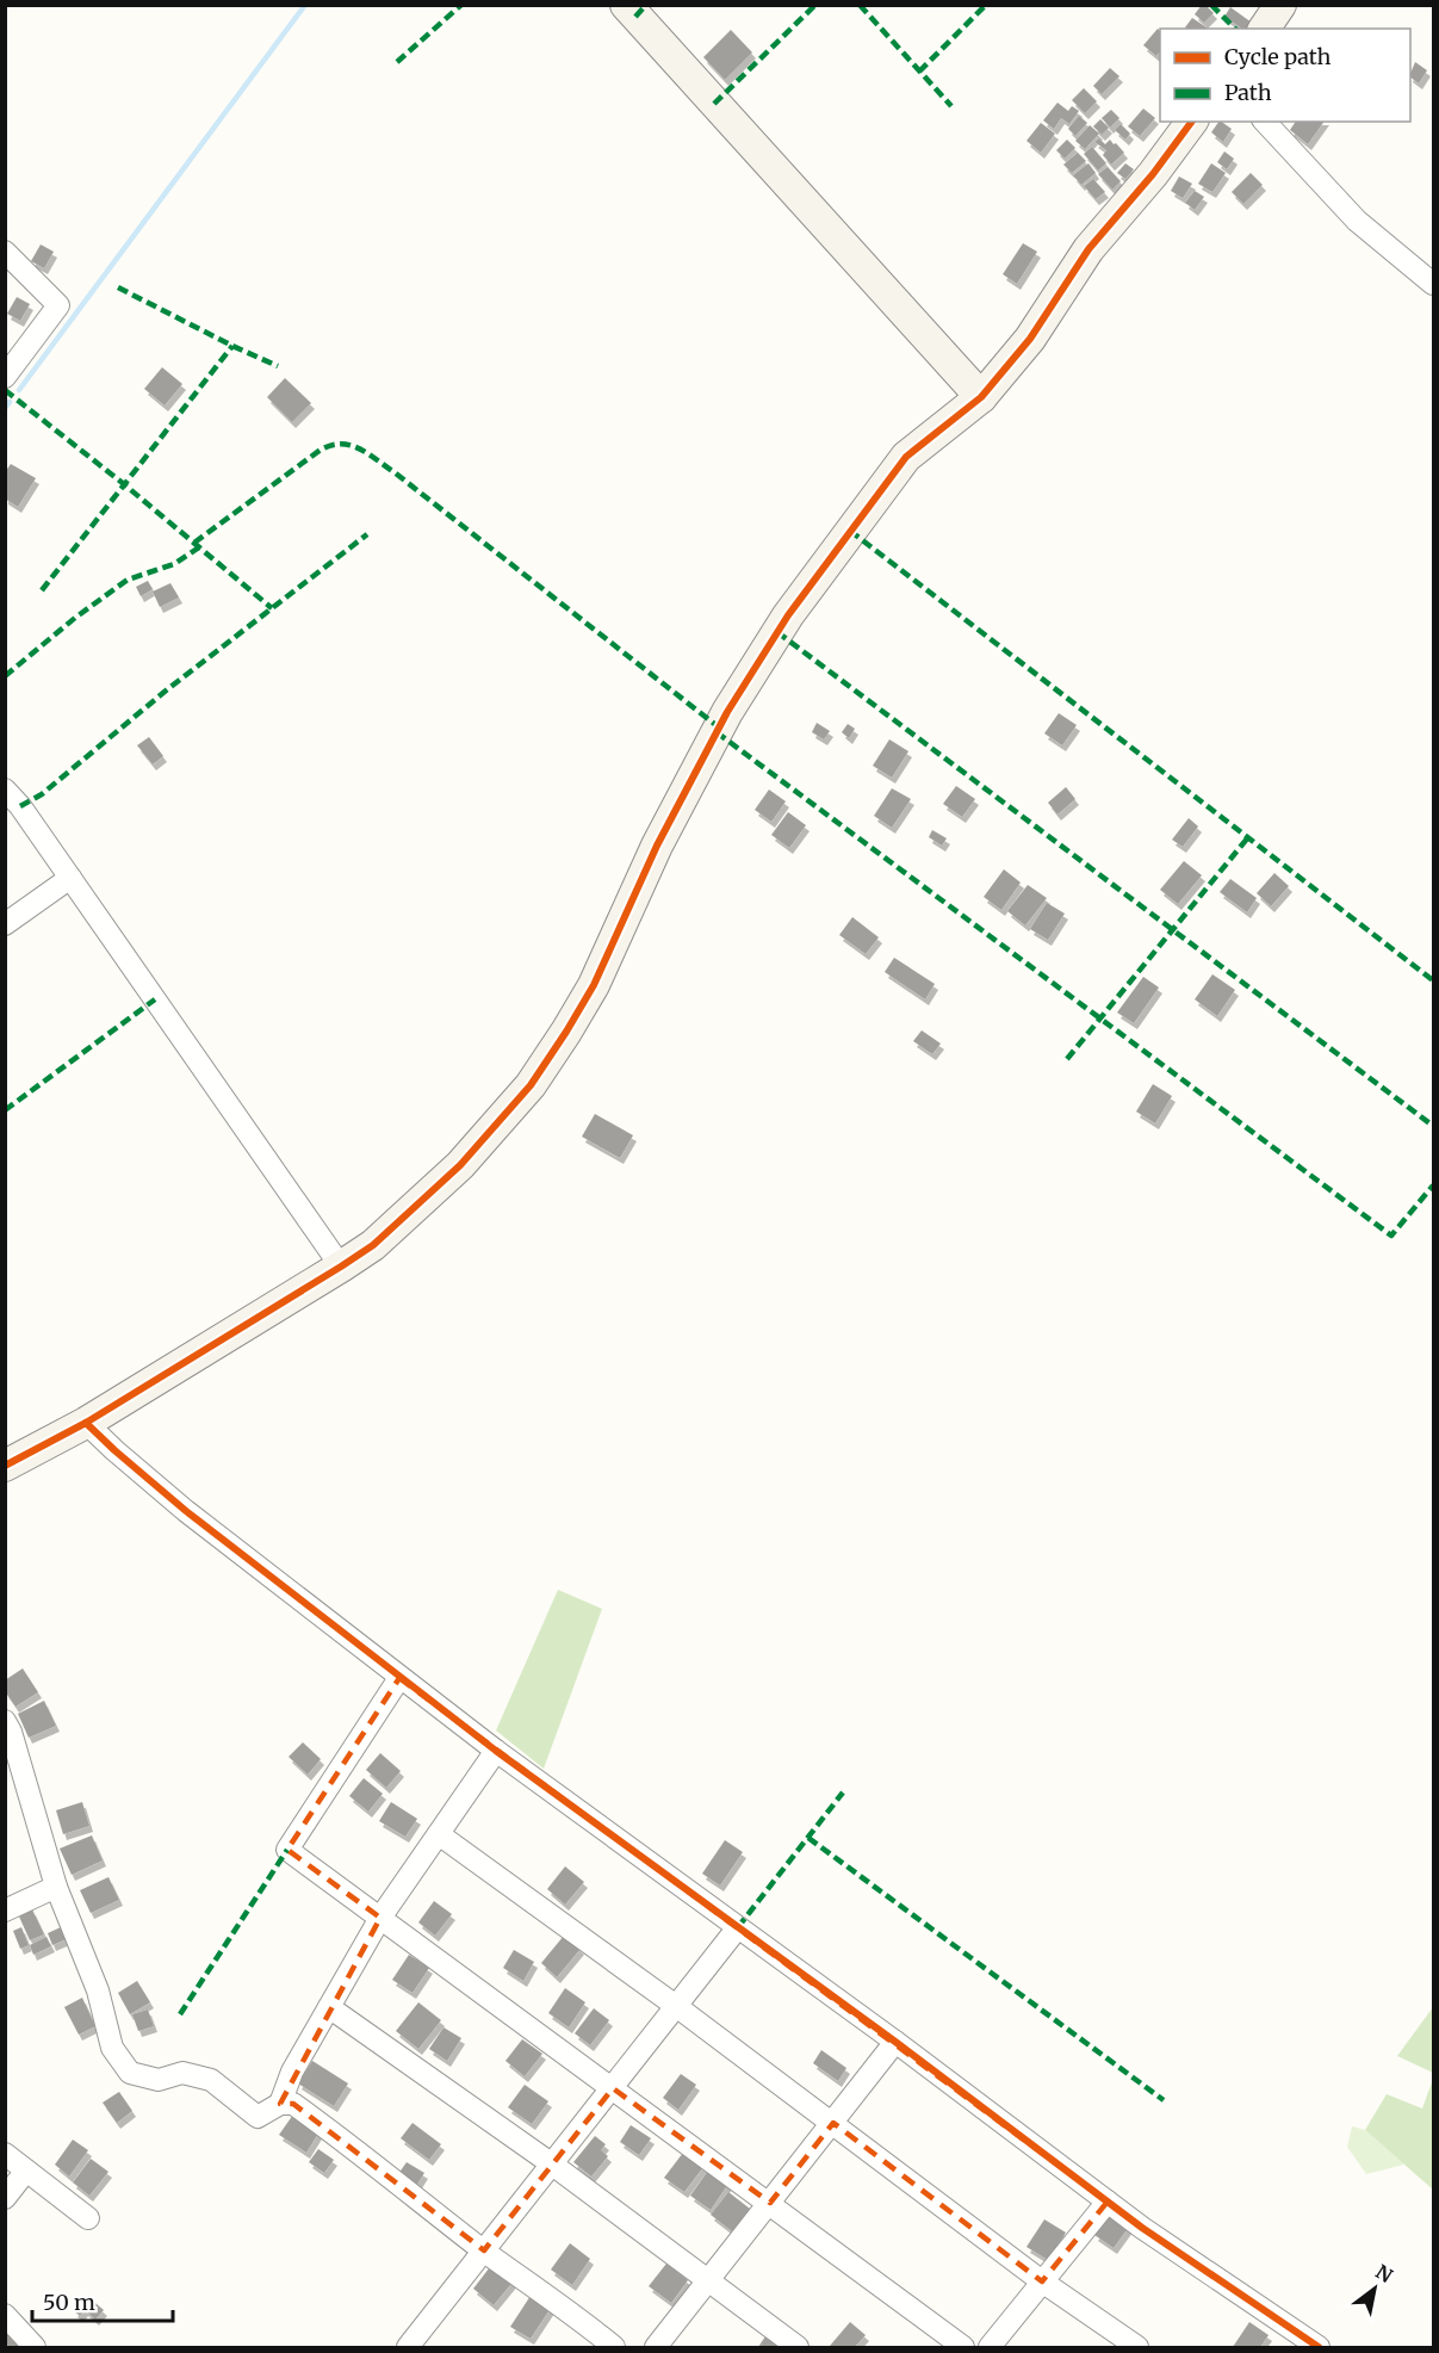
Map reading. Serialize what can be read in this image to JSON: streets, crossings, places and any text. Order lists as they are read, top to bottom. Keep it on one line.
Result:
{"legend":["Cycle path","Path"],"scale_bar":"50 m","north":"top right"}
